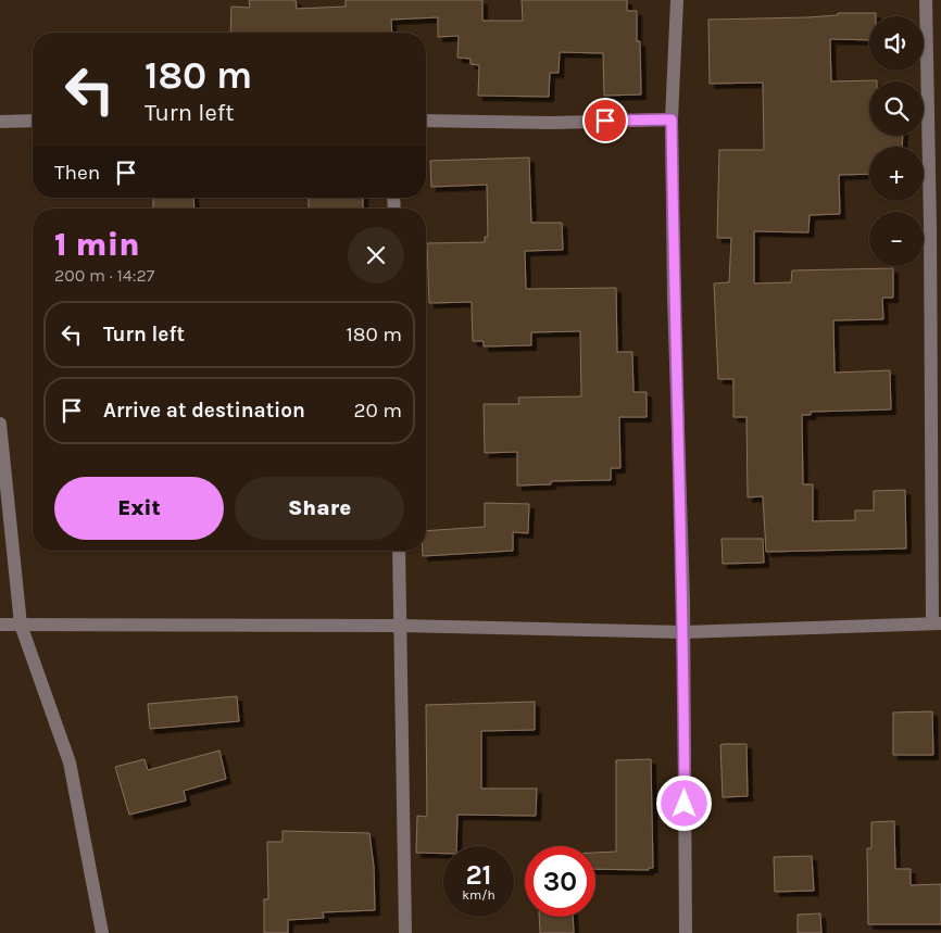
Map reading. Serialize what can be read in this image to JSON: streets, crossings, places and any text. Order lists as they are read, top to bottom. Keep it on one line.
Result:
{"page":{"map_buttons":["+","−"],"turn":["180 m","Turn left"],"then":"Then","heading":["1 min","200 m · 14:27"],"list":[{"name":"Turn left","value":"180 m"},{"name":"Arrive at destination","value":"20 m"}],"buttons":["Exit","Share"],"speed":"21 km/h","limit":"30"}}
